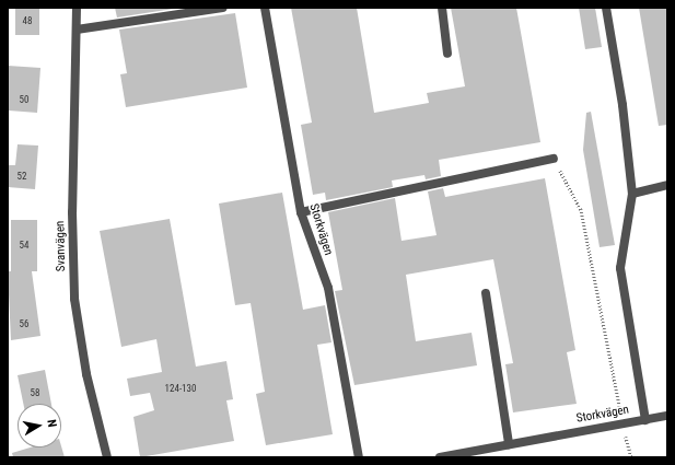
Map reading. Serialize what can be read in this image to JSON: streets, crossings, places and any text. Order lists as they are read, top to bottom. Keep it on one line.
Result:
{"streets":{"street":["Storkvägen","Svanvägen"]},"house_numbers":["48","50","52","54","56","124-130","58"],"north":"right"}
